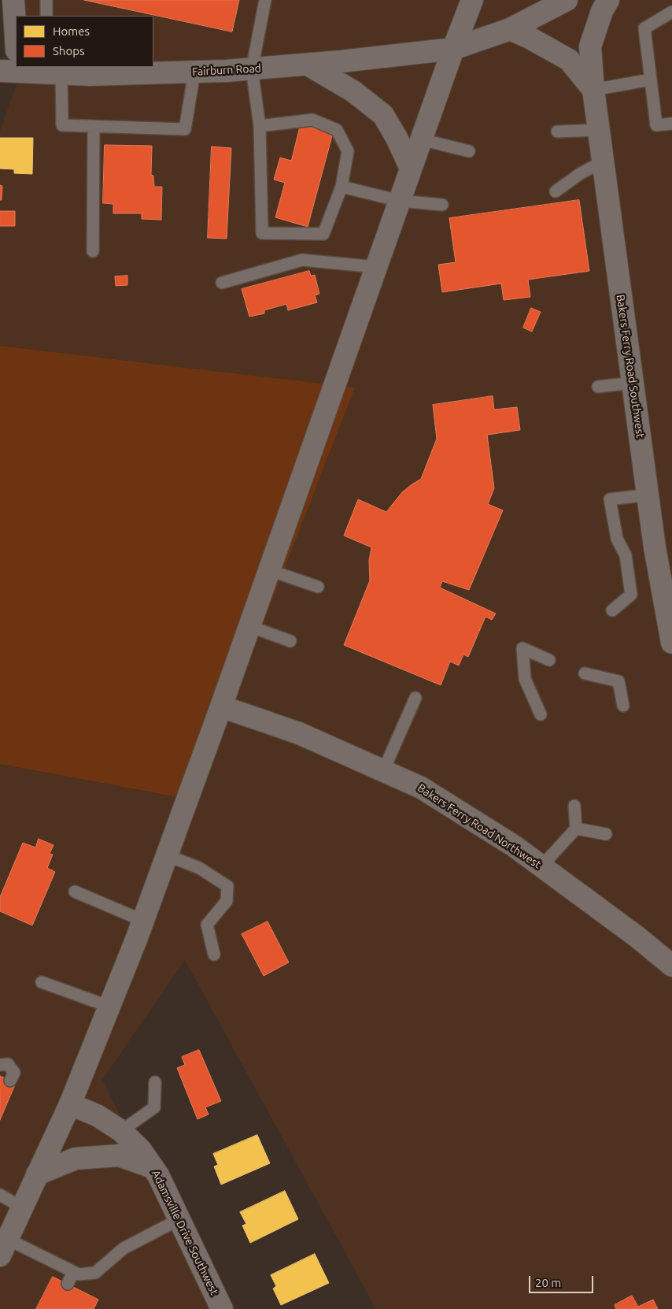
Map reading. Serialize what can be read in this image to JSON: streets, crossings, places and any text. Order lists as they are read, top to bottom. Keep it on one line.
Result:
{"streets":{"street":["Fairburn Road","Bakers Ferry Road Southwest","Bakers Ferry Road Northwest","Adamsville Drive Southwest"]},"legend":["Homes","Shops"],"scale_bar":"20 m"}
